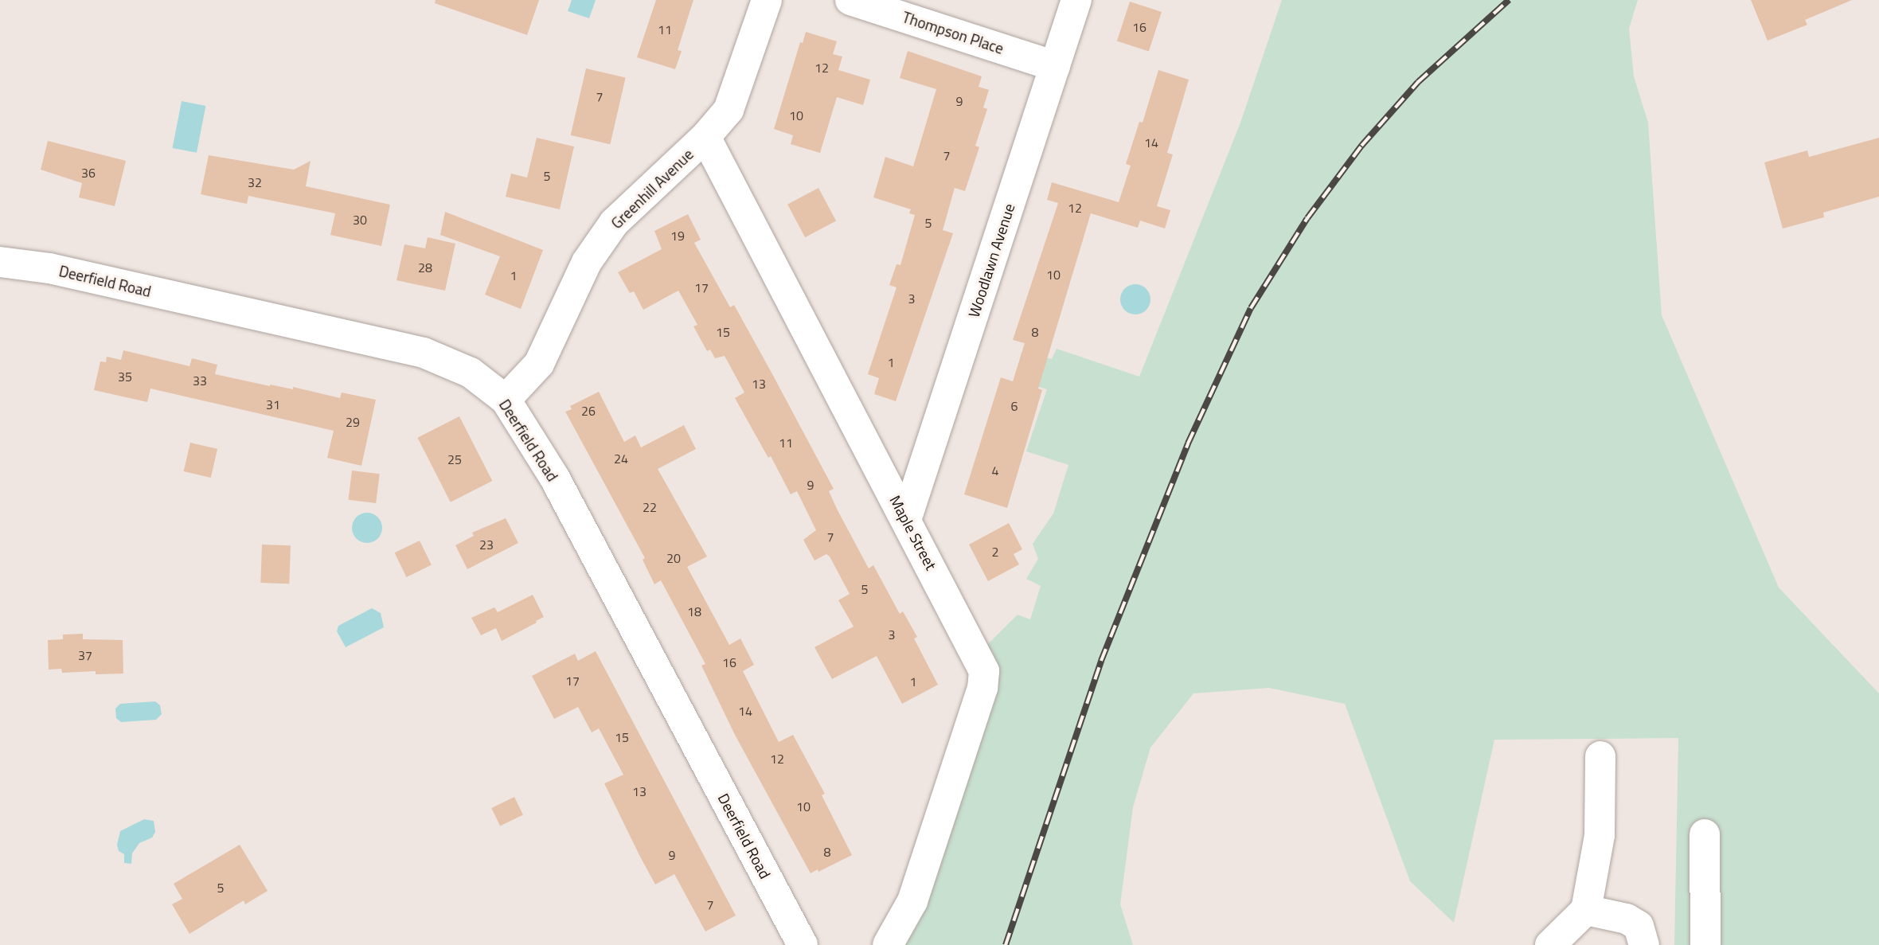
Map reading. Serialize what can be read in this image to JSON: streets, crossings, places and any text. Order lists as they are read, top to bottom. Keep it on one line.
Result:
{"streets":{"street":["Thompson Place","Greenhill Avenue","Woodlawn Avenue","Deerfield Road","Maple Street"]},"crossings":[["Thompson Place","Woodlawn Avenue"],["Greenhill Avenue","Deerfield Road"],["Greenhill Avenue","Maple Street"],["Woodlawn Avenue","Maple Street"]],"house_numbers":["16","11","12","7","9","10","14","7","36","5","32","12","30","5","19","28","10","1","17","3","15","8","1","35","33","13","31","6","26","29","11","24","25","4","9","22","7","23","2","20","5","18","3","37","16","17","1","14","15","12","13","10","8","9","5","7"]}
